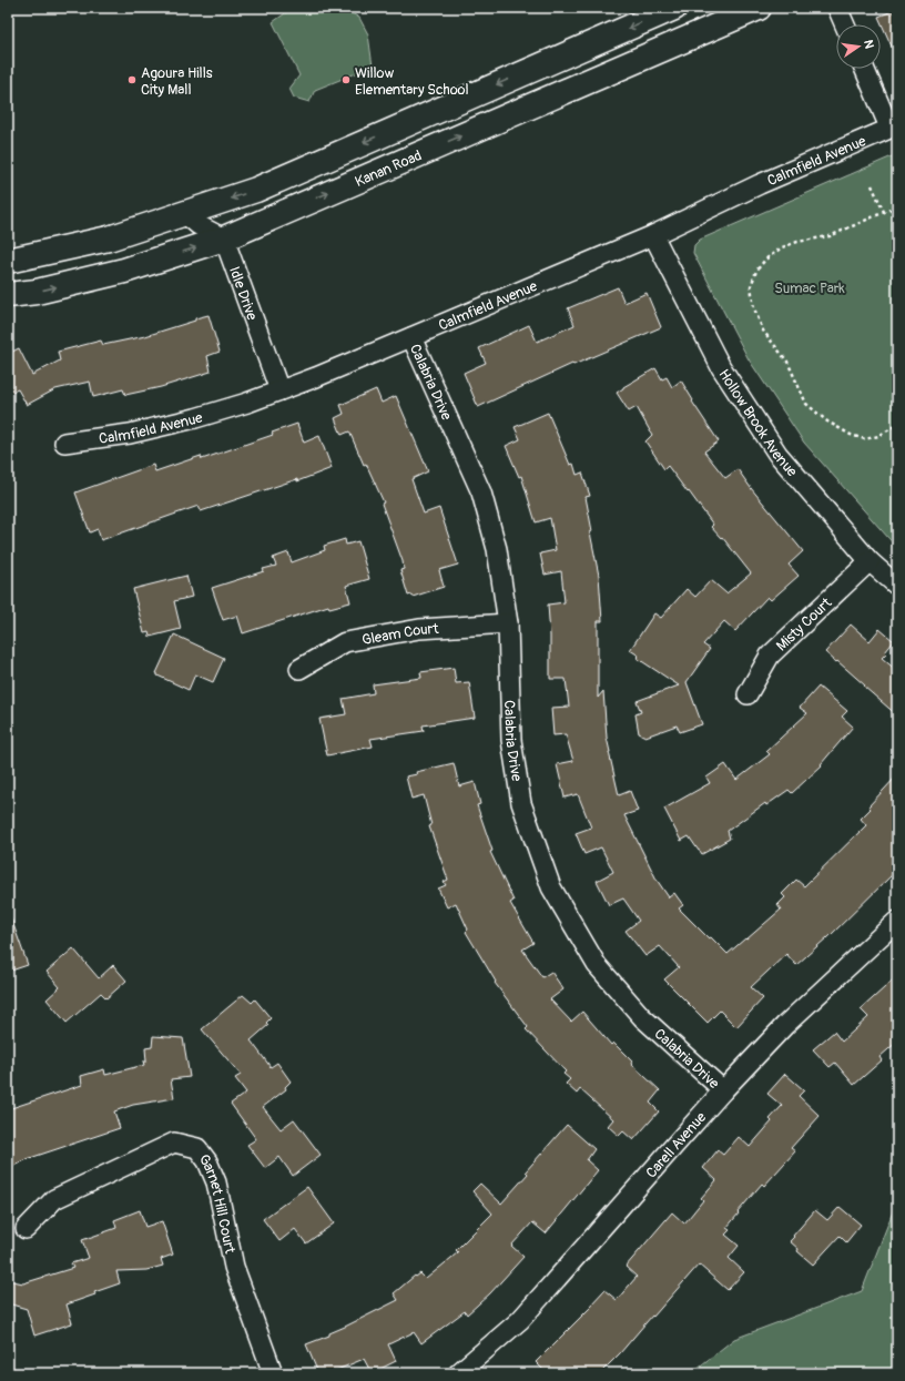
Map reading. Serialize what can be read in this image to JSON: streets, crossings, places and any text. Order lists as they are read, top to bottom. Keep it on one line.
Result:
{"streets":{"main road":["Kanan Road"],"street":["Calmfield Avenue","Idle Drive","Calabria Drive","Hollow Brook Avenue","Misty Court","Gleam Court","Carell Avenue","Garnet Hill Court"]},"crossings":[["Calmfield Avenue","Idle Drive"],["Calmfield Avenue","Calabria Drive"],["Calmfield Avenue","Hollow Brook Avenue"],["Kanan Road","Idle Drive"],["Calabria Drive","Gleam Court"],["Calabria Drive","Carell Avenue"],["Hollow Brook Avenue","Misty Court"]],"parks":["Sumac Park"],"places":["Agoura Hills City Mall","Willow Elementary School"],"north":"right"}
